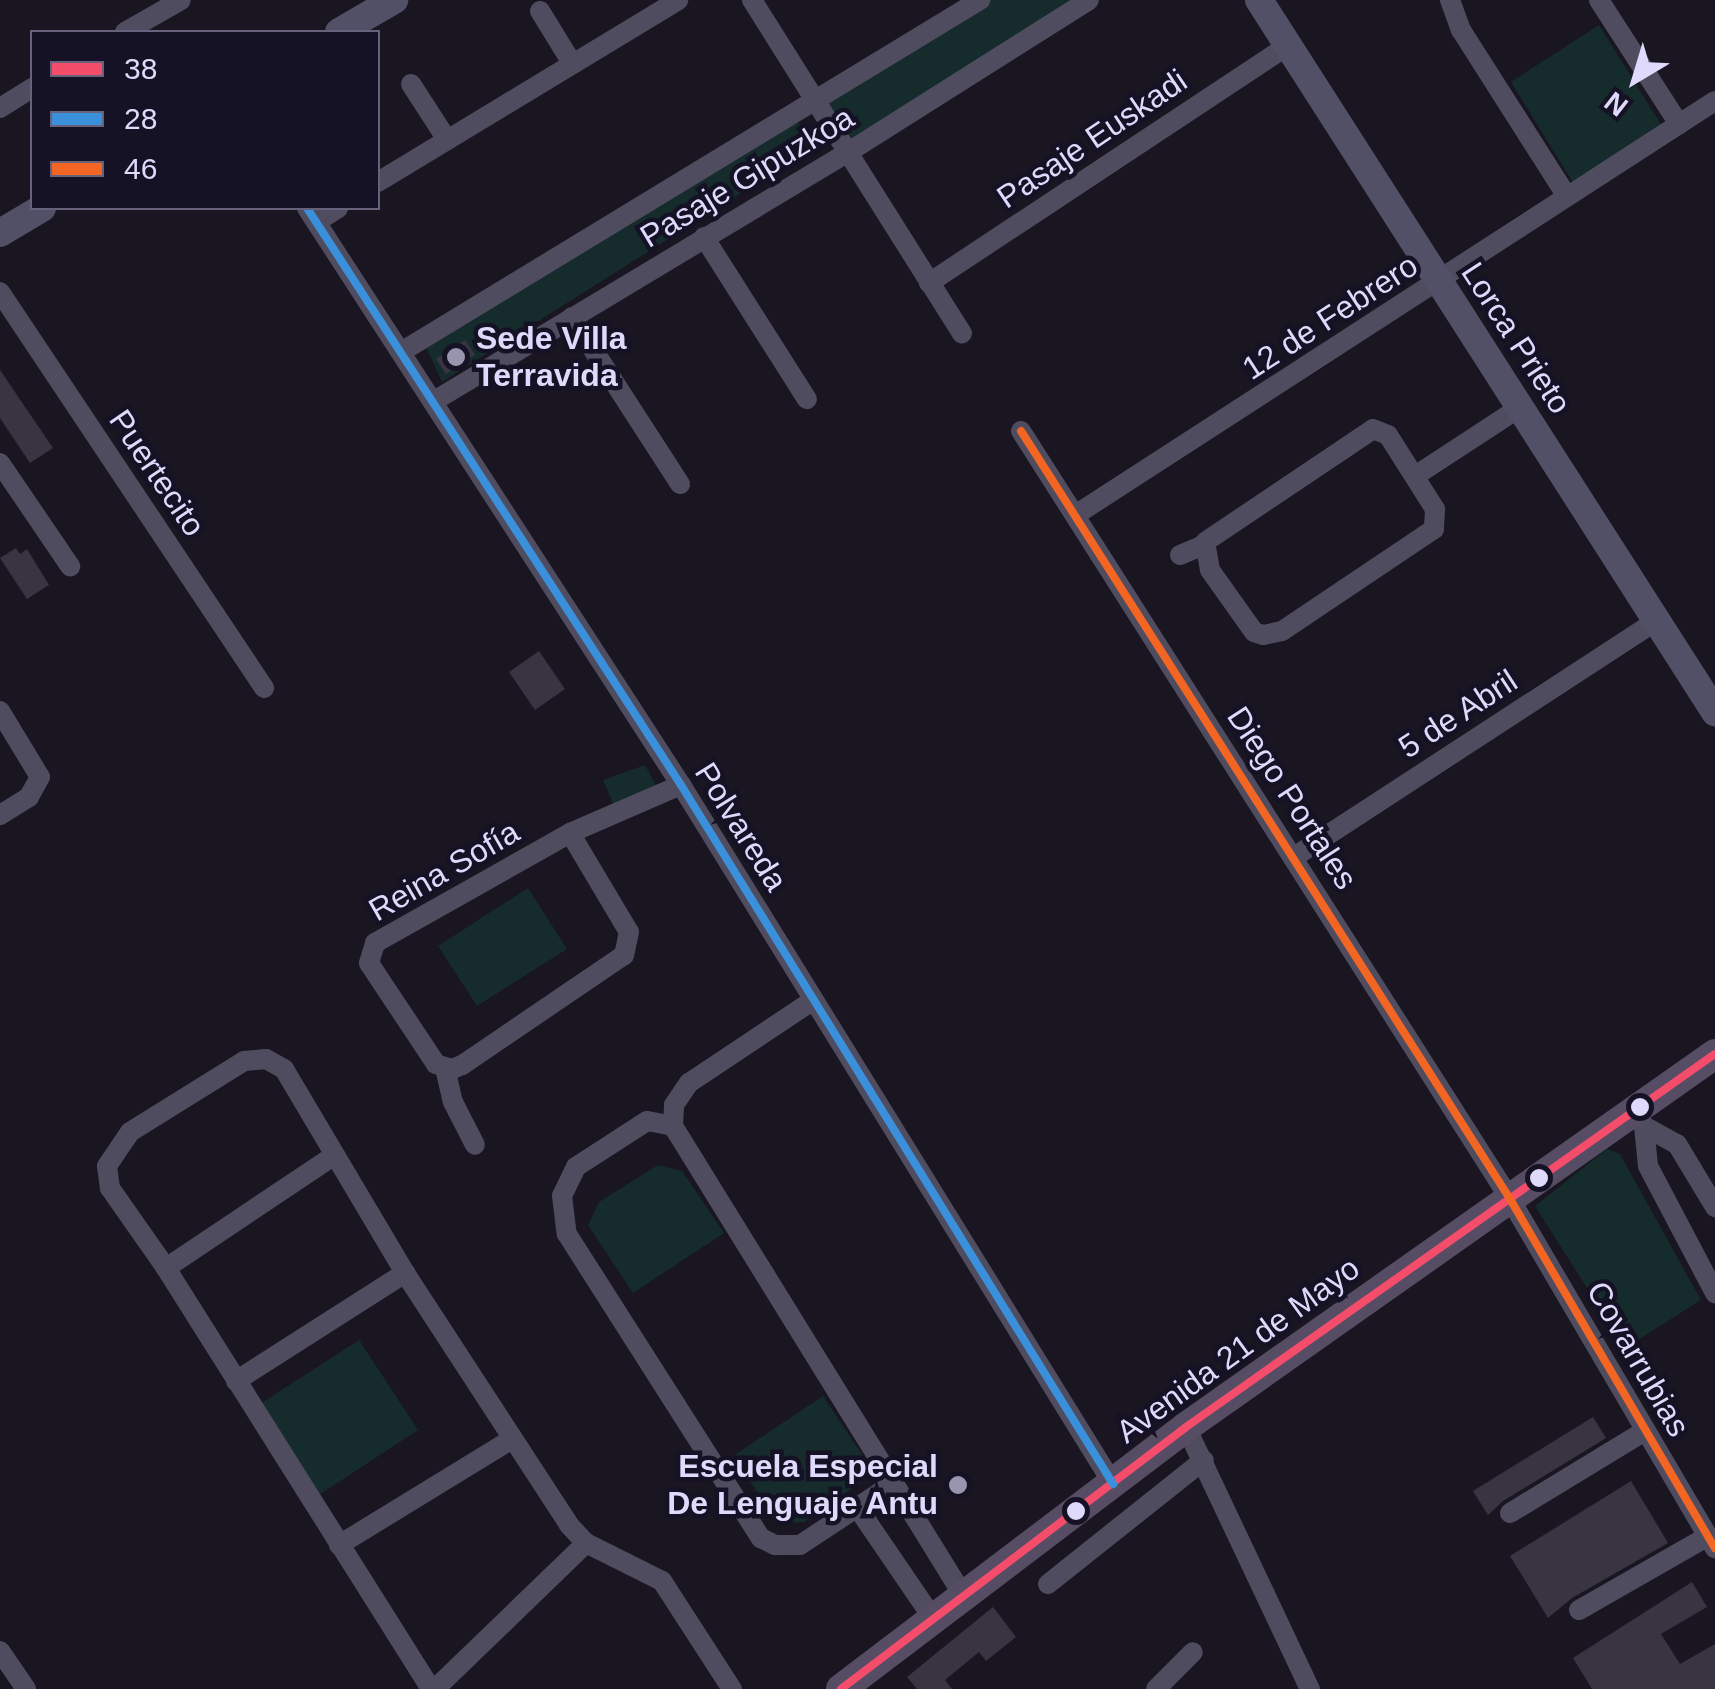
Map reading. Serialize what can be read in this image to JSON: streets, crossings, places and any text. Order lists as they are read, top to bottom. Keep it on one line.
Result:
{"streets":{"main road":["Lorca Prieto","Avenida 21 de Mayo"],"street":["Pasaje Euskadi","Pasaje Gipuzkoa","12 de Febrero","Puertecito","5 de Abril","Diego Portales","Polvareda","Reina Sofía","Covarrubias"]},"crossings":[["Pasaje Euskadi","Lorca Prieto"],["Pasaje Gipuzkoa","Polvareda"],["12 de Febrero","Lorca Prieto"],["12 de Febrero","Diego Portales"],["Lorca Prieto","5 de Abril"],["5 de Abril","Diego Portales"],["Diego Portales","Avenida 21 de Mayo"],["Diego Portales","Covarrubias"],["Polvareda","Reina Sofía"],["Polvareda","Avenida 21 de Mayo"],["Avenida 21 de Mayo","Covarrubias"]],"places":["Sede Villa Terravida","Escuela Especial De Lenguaje Antu"],"lines":["transit line 28","transit line 46","transit line 38"],"legend":["38","28","46"],"north":"bottom left"}
